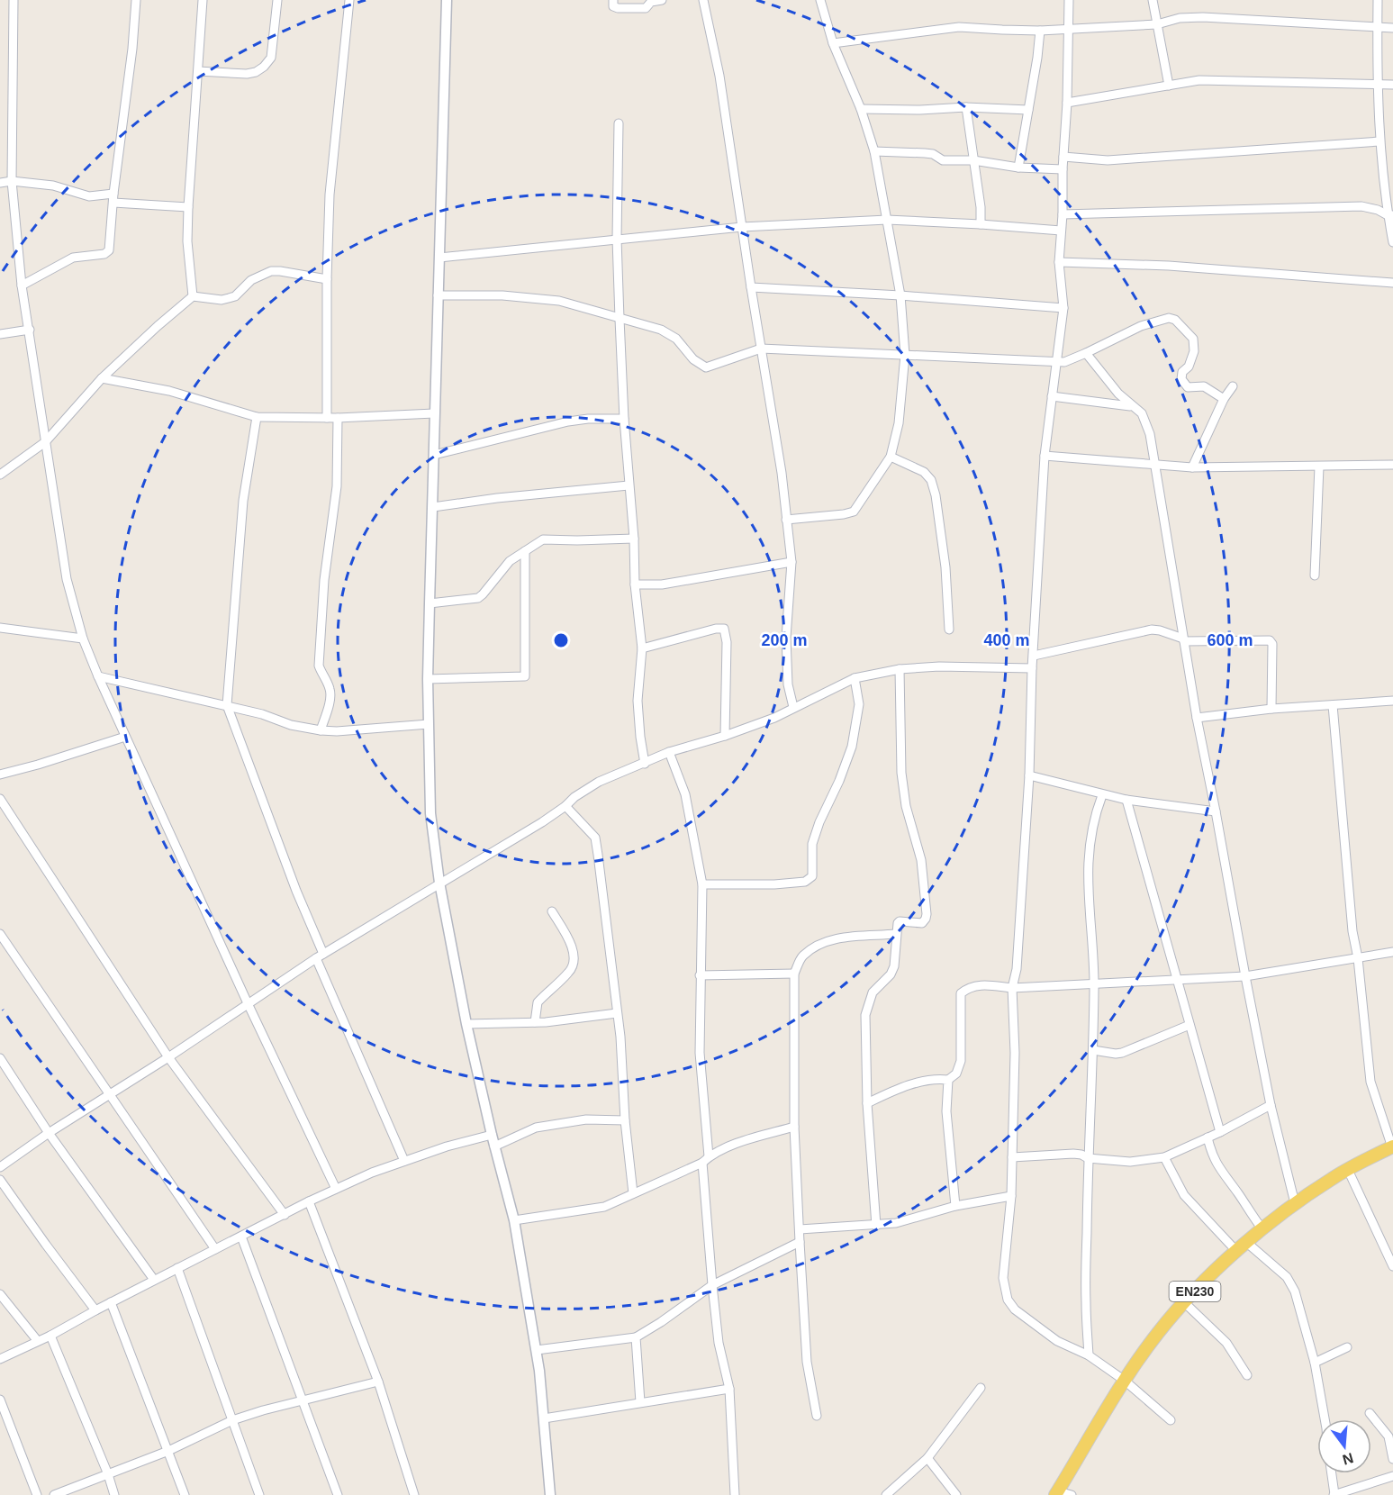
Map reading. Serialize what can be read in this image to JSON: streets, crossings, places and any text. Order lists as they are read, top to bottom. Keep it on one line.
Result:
{"streets":{"main road":["EN230"]},"north":"bottom","rings":["200 m","400 m","600 m"]}
